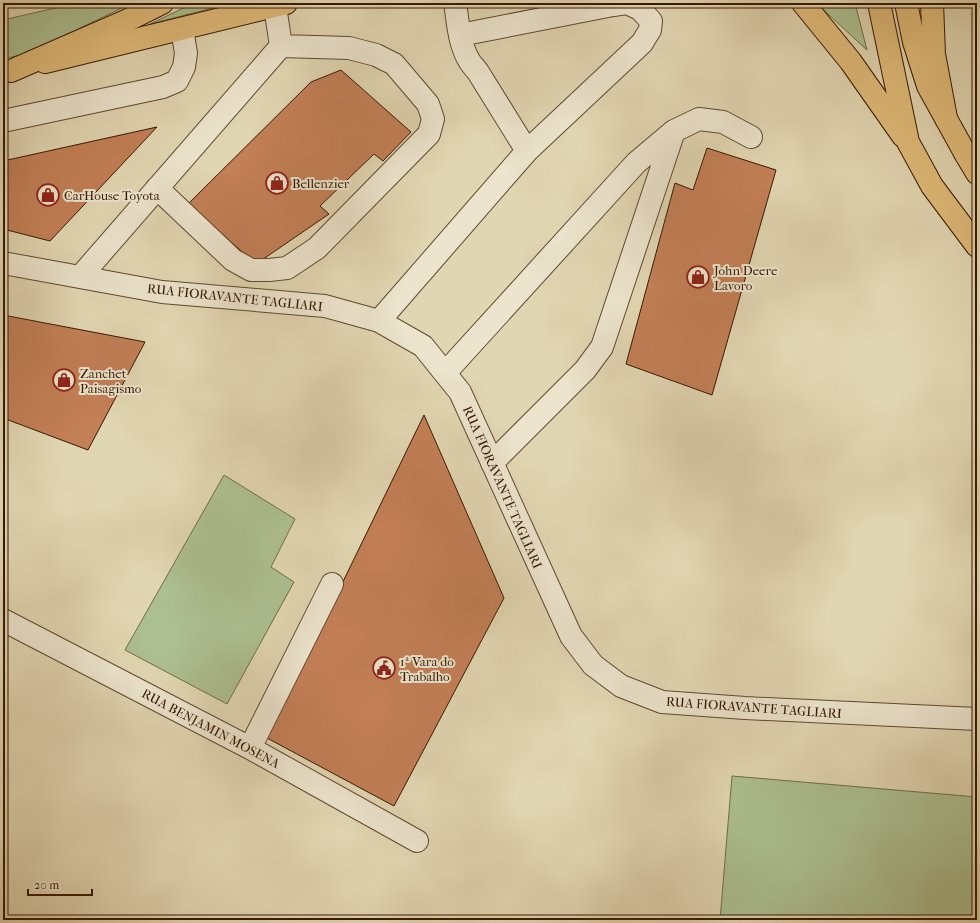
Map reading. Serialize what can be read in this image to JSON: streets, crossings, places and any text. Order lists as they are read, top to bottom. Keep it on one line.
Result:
{"streets":{"street":["RUA FIORAVANTE TAGLIARI","RUA BENJAMIN MOSENA"]},"places":{"shop":["Bellenzier","CarHouse Toyota","John Deere Lavoro","Zanchet Paisagismo"],"public building":["1ª Vara do Trabalho"]},"scale_bar":"20 m"}
